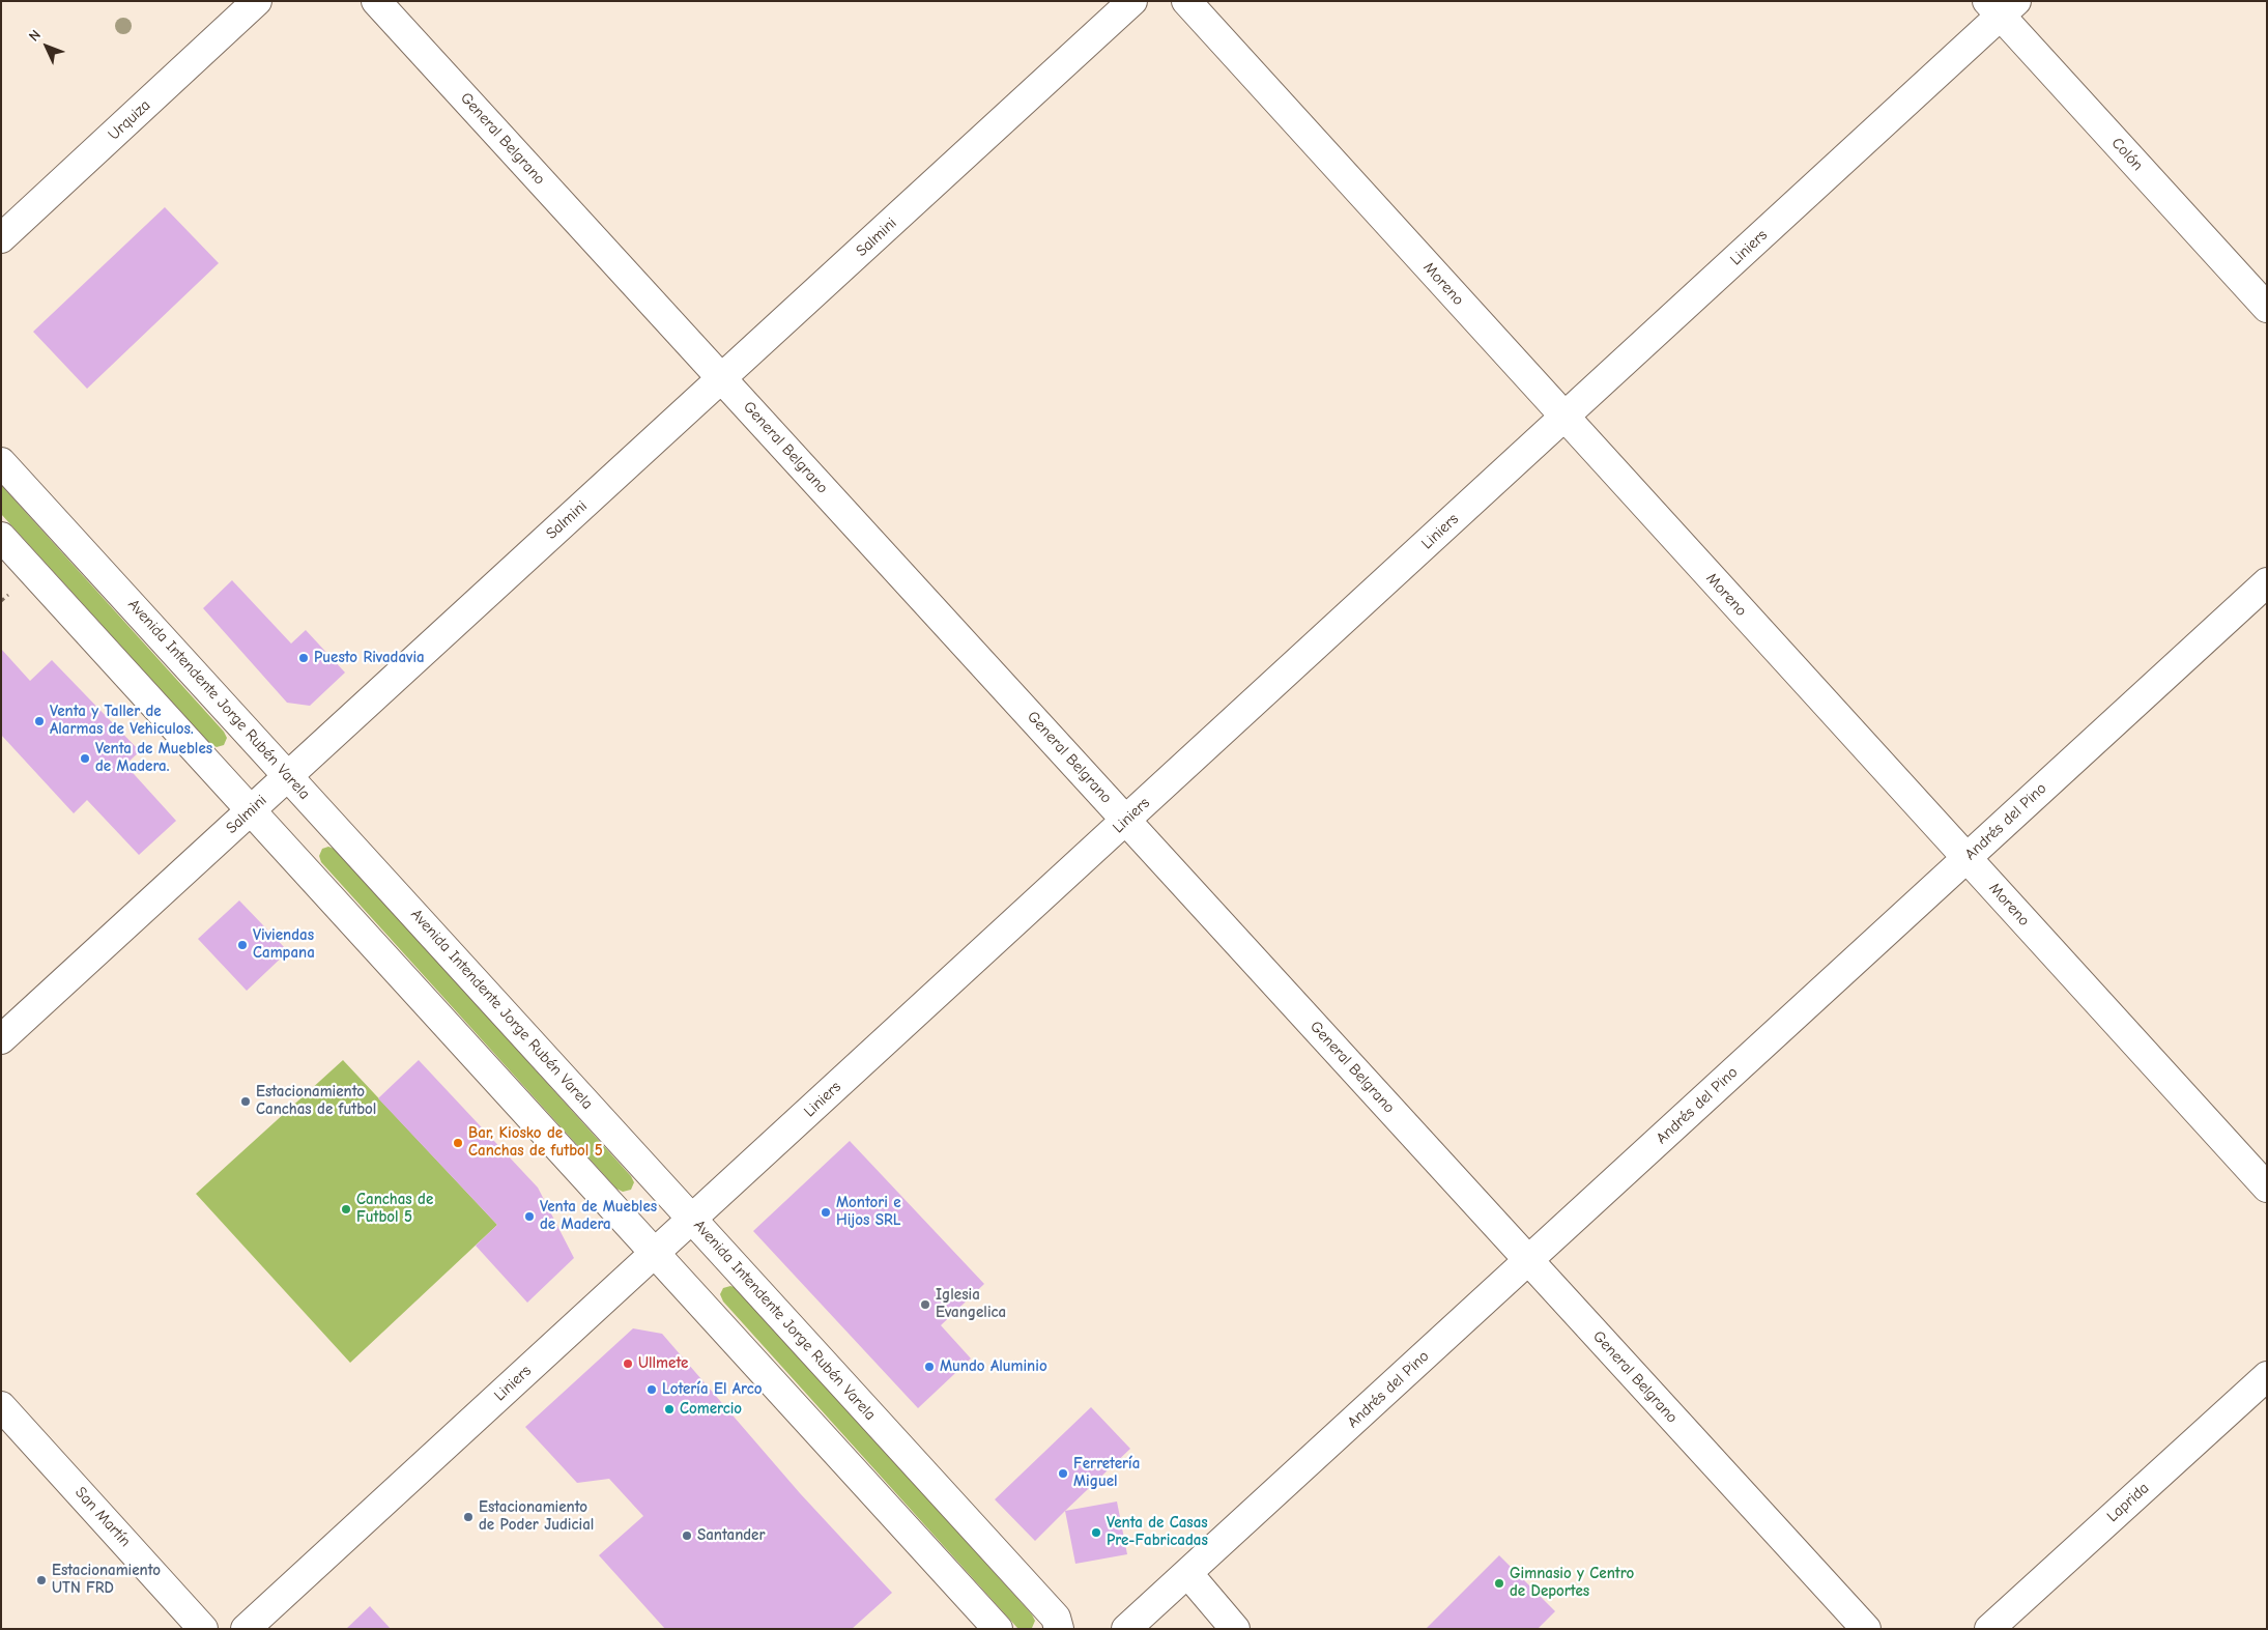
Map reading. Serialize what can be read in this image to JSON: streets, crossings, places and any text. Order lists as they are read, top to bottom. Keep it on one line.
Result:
{"streets":{"street":["Urquiza","General Belgrano","Colón","Salmini","Liniers","Moreno","Avenida Intendente Jorge Rubén Varela","Andrés del Pino","Laprida","San Martín"]},"crossings":[["General Belgrano","Salmini"],["General Belgrano","Liniers"],["General Belgrano","Andrés del Pino"],["Colón","Liniers"],["Salmini","Avenida Intendente Jorge Rubén Varela"],["Liniers","Moreno"],["Liniers","Avenida Intendente Jorge Rubén Varela"],["Moreno","Andrés del Pino"]],"places":["Puesto Rivadavia","Venta y Taller de Alarmas de Vehiculos.","Venta de Muebles de Madera.","Viviendas Campana","Estacionamiento Canchas de futbol","Bar, Kiosko de Canchas de futbol 5","Canchas de Futbol 5","Montori e Hijos SRL","Venta de Muebles de Madera","Iglesia Evangelica","Ullmete","Mundo Aluminio","Lotería El Arco","Comercio","Ferretería Miguel","Estacionamiento de Poder Judicial","Venta de Casas Pre-Fabricadas","Santander","Estacionamiento UTN FRD","Gimnasio y Centro de Deportes"],"north":"top left"}
